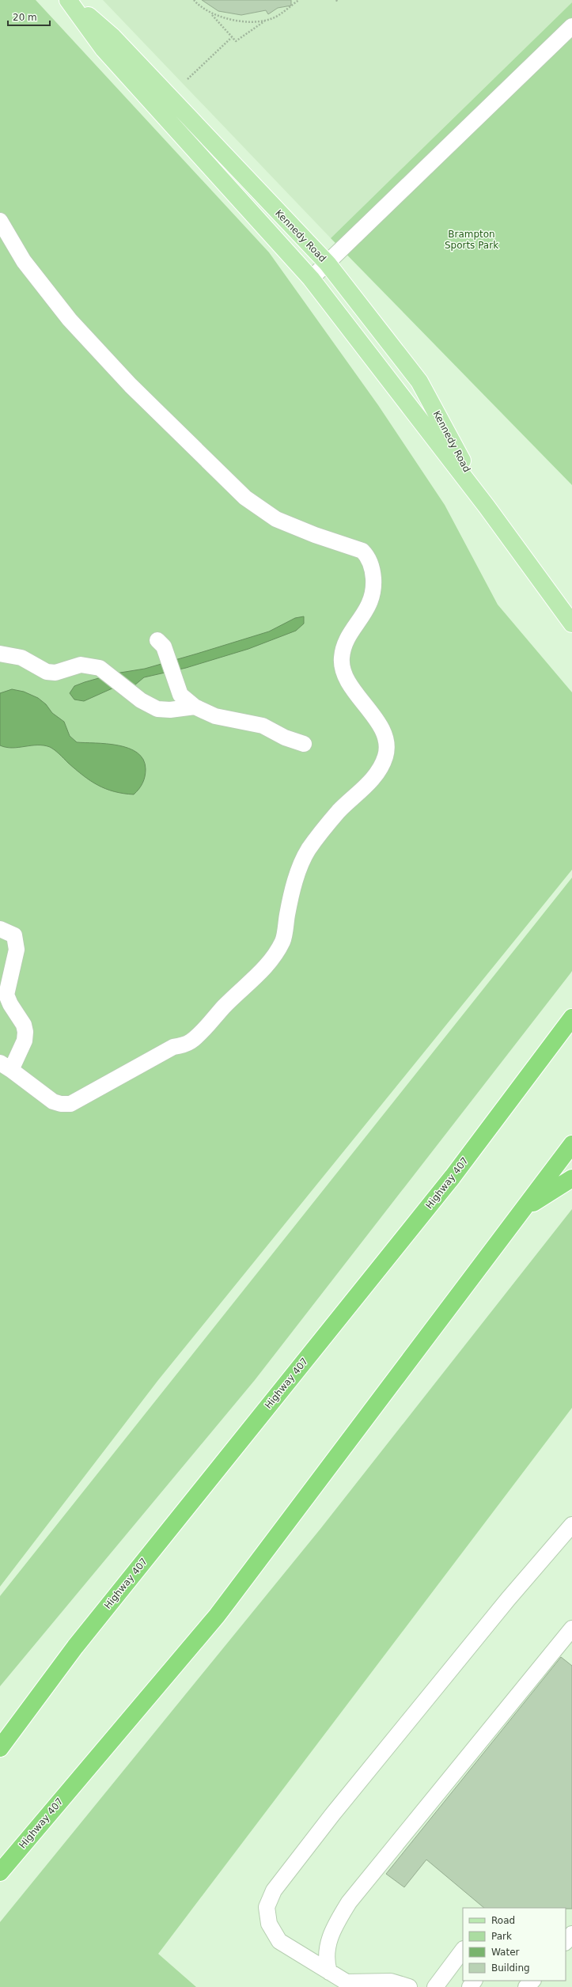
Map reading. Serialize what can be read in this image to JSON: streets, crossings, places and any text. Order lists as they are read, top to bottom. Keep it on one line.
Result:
{"streets":{"highway":["Highway 407"],"main road":["Kennedy Road"]},"parks":["Brampton Sports Park"],"legend":["Road","Park","Water","Building"],"scale_bar":"20 m"}
